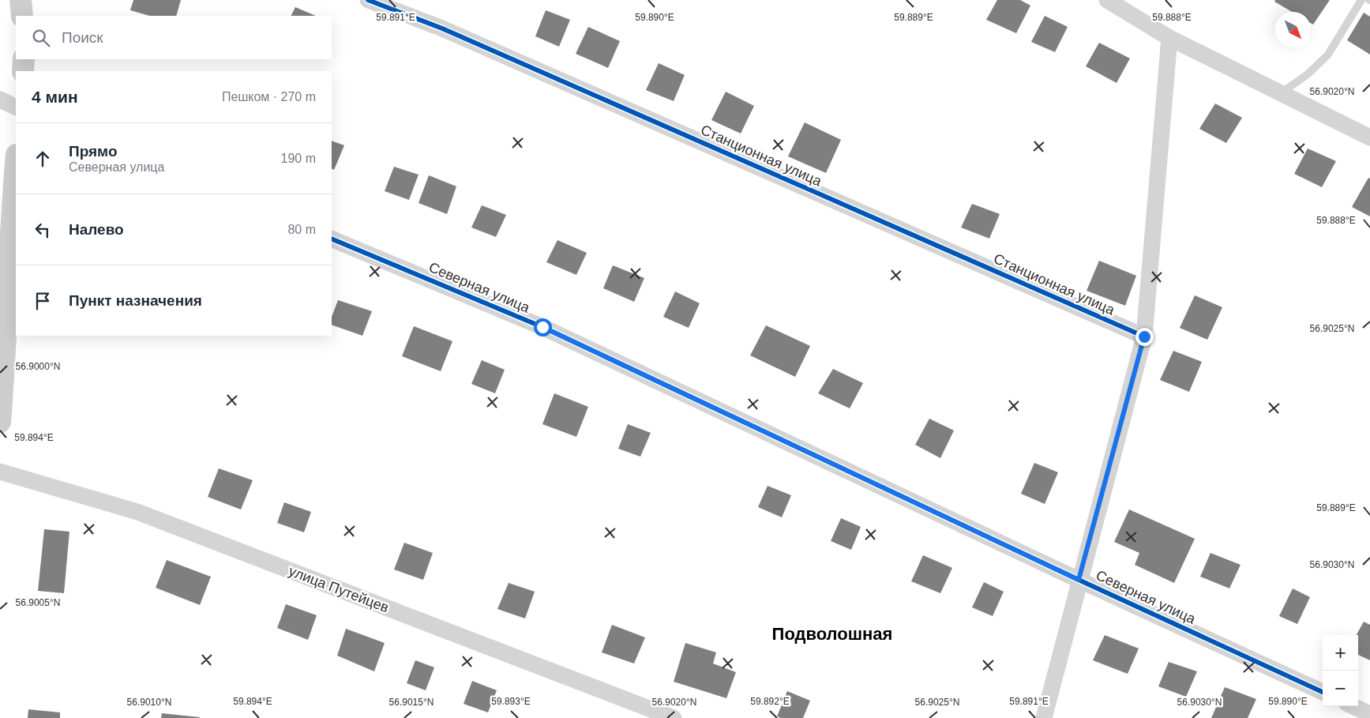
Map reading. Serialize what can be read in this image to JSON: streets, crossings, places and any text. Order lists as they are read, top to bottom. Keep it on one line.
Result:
{"streets":{"street":["Станционная улица","Северная улица","улица Путейцев"]},"districts":["Подволошная"],"north":"bottom right","page":{"search":"Поиск","heading":["4 мин","Пешком · 270 m"],"list":[["Прямо","Северная улица","190 m"],["Налево","80 m"],"Пункт назначения"],"map_buttons":["+","−"]},"coordinates":["59.891°E","59.890°E","59.889°E","59.888°E","56.9020°N","56.9025°N","56.9000°N","59.894°E","56.9030°N","56.9005°N","59.893°E","59.892°E","56.9010°N","56.9015°N"]}
